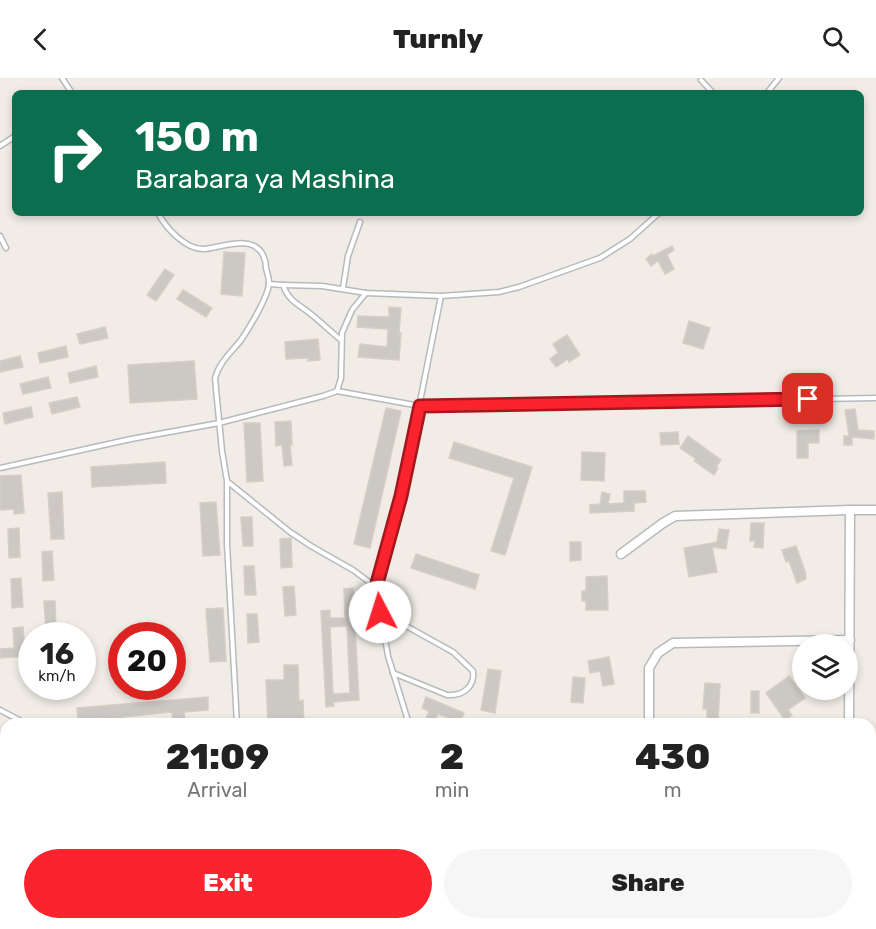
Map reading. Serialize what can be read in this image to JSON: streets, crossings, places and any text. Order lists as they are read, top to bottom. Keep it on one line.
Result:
{"page":{"header":"Turnly","turn":["150 m","Barabara ya Mashina"],"speed":"16 km/h","limit":"20","eta":["21:09","Arrival","2","min","430","m"],"buttons":["Exit","Share"]}}
